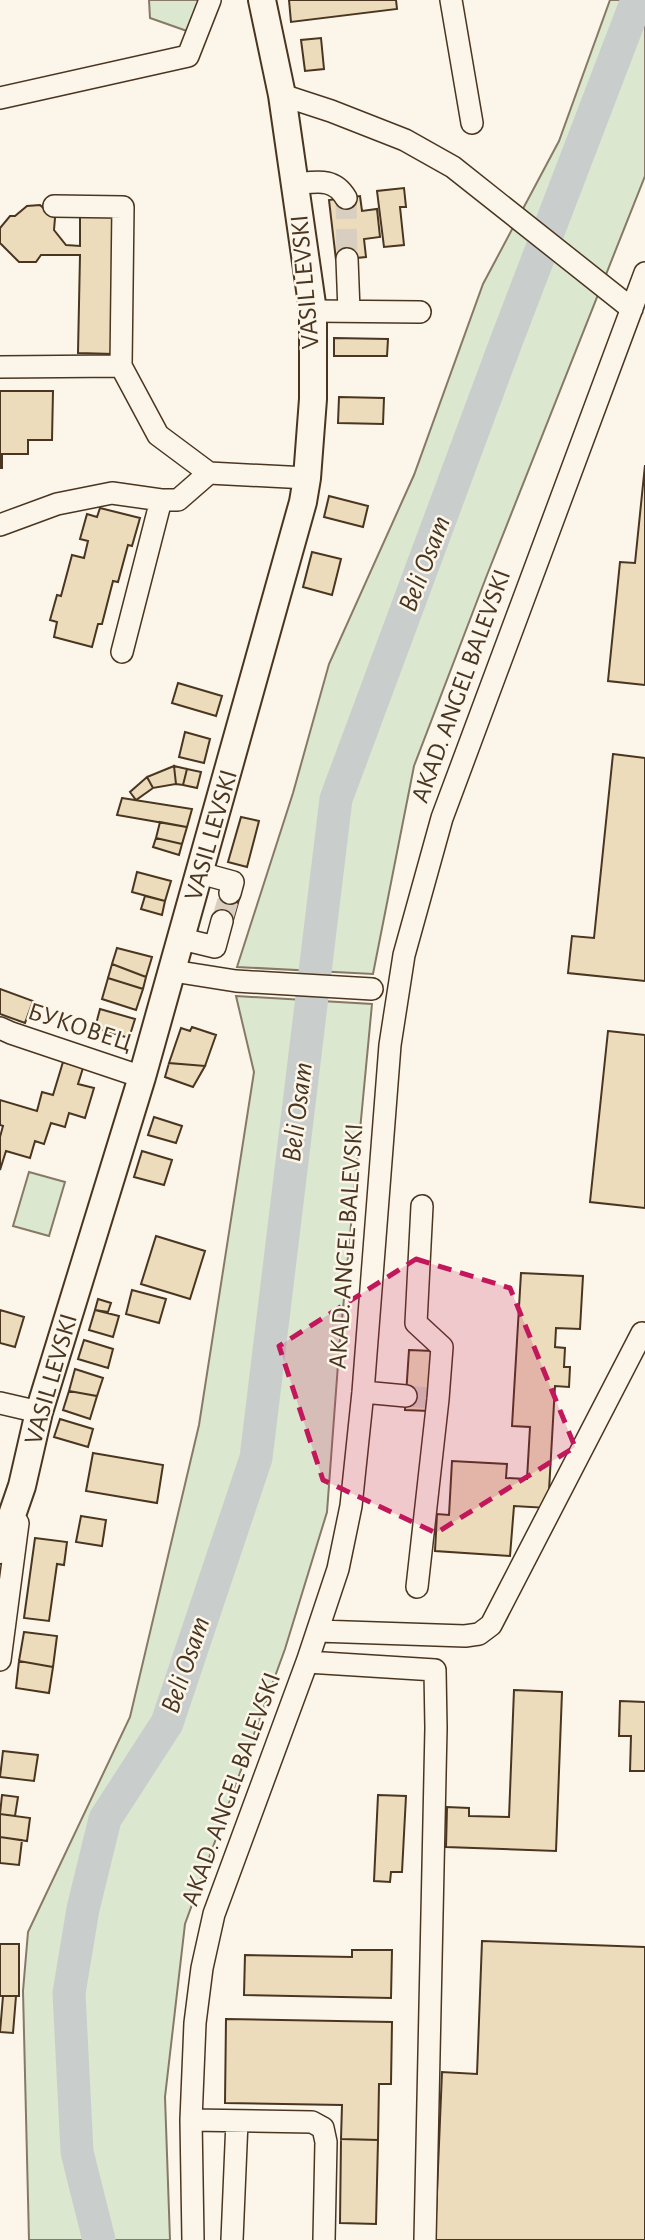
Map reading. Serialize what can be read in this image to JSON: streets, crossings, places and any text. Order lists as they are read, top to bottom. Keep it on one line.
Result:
{"streets":{"main road":["VASIL LEVSKI"],"street":["AKAD. ANGEL BALEVSKI","БУКОВЕЦ"]},"crossings":[["VASIL LEVSKI","БУКОВЕЦ"]],"water":["Beli Osam"]}
